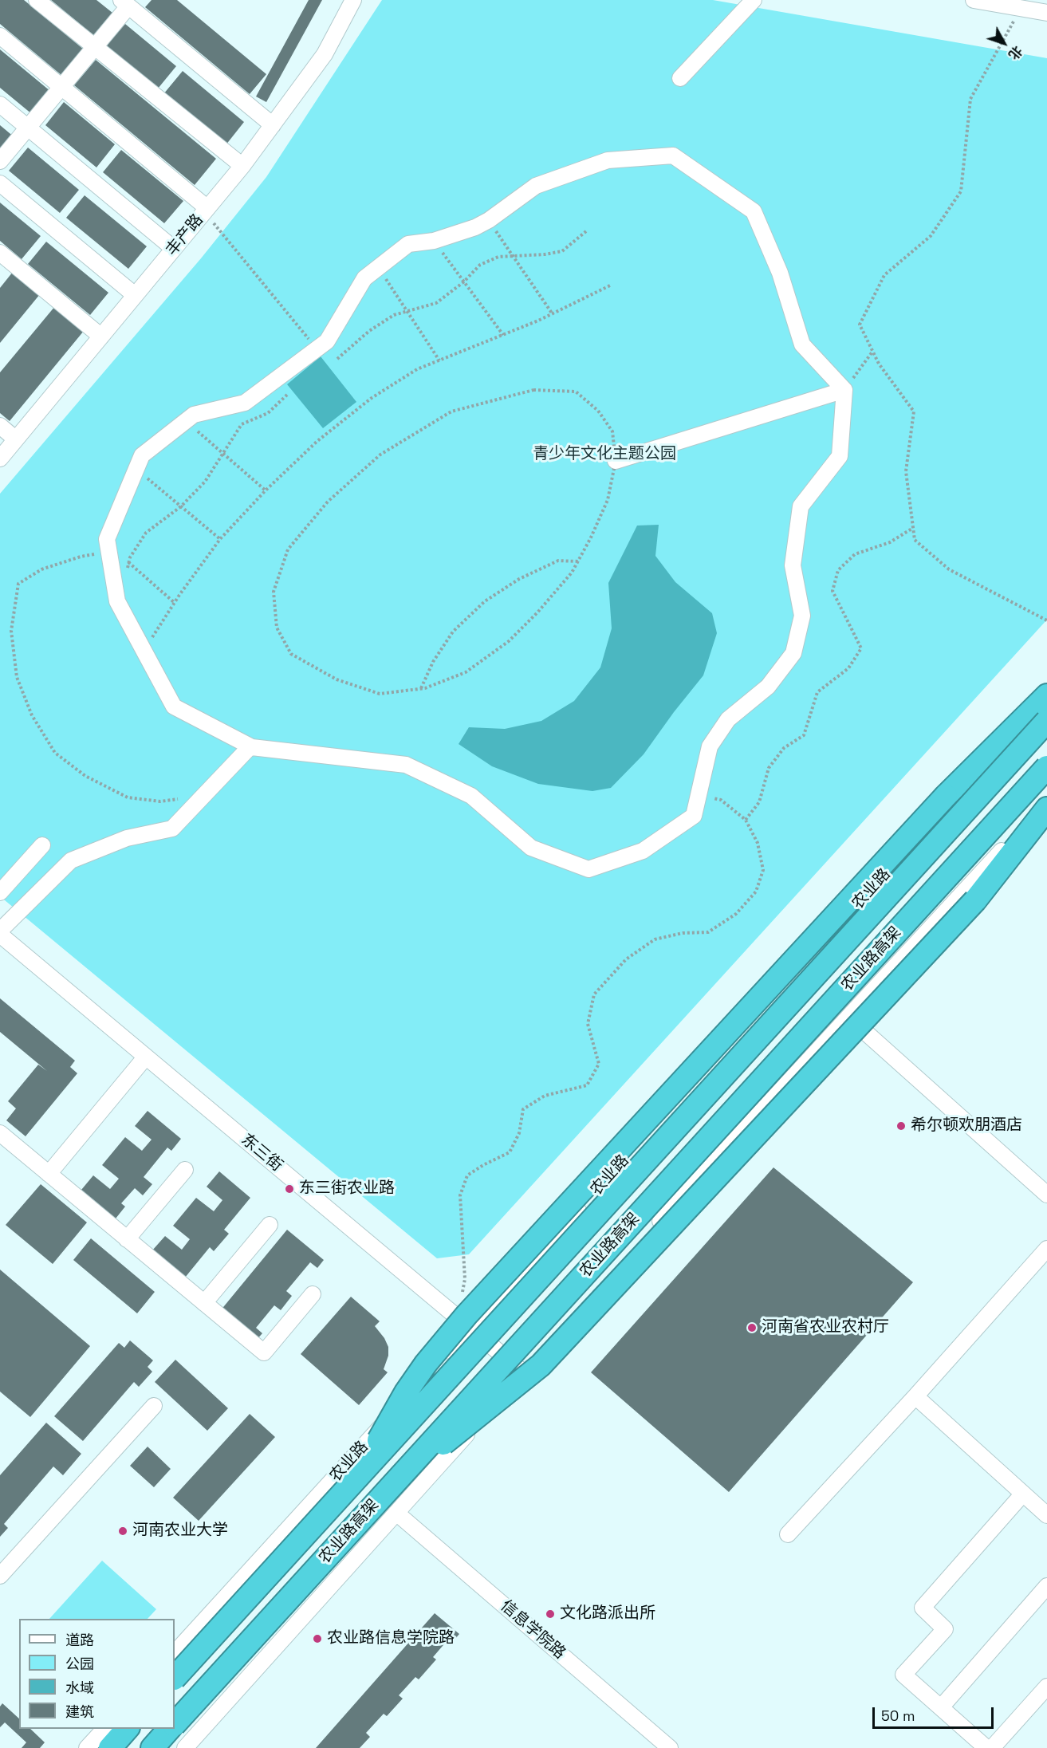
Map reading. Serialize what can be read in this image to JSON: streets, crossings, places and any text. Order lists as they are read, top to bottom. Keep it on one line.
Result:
{"streets":{"highway":["农业路高架"],"street":["丰产路","农业路","东三街","信息学院路"]},"crossings":[["农业路","东三街"]],"parks":["青少年文化主题公园"],"places":["希尔顿欢朋酒店","东三街农业路","河南省农业农村厅","河南农业大学","文化路派出所","农业路信息学院路"],"legend":["道路","公园","水域","建筑"],"scale_bar":"50 m","north":"bottom right"}
